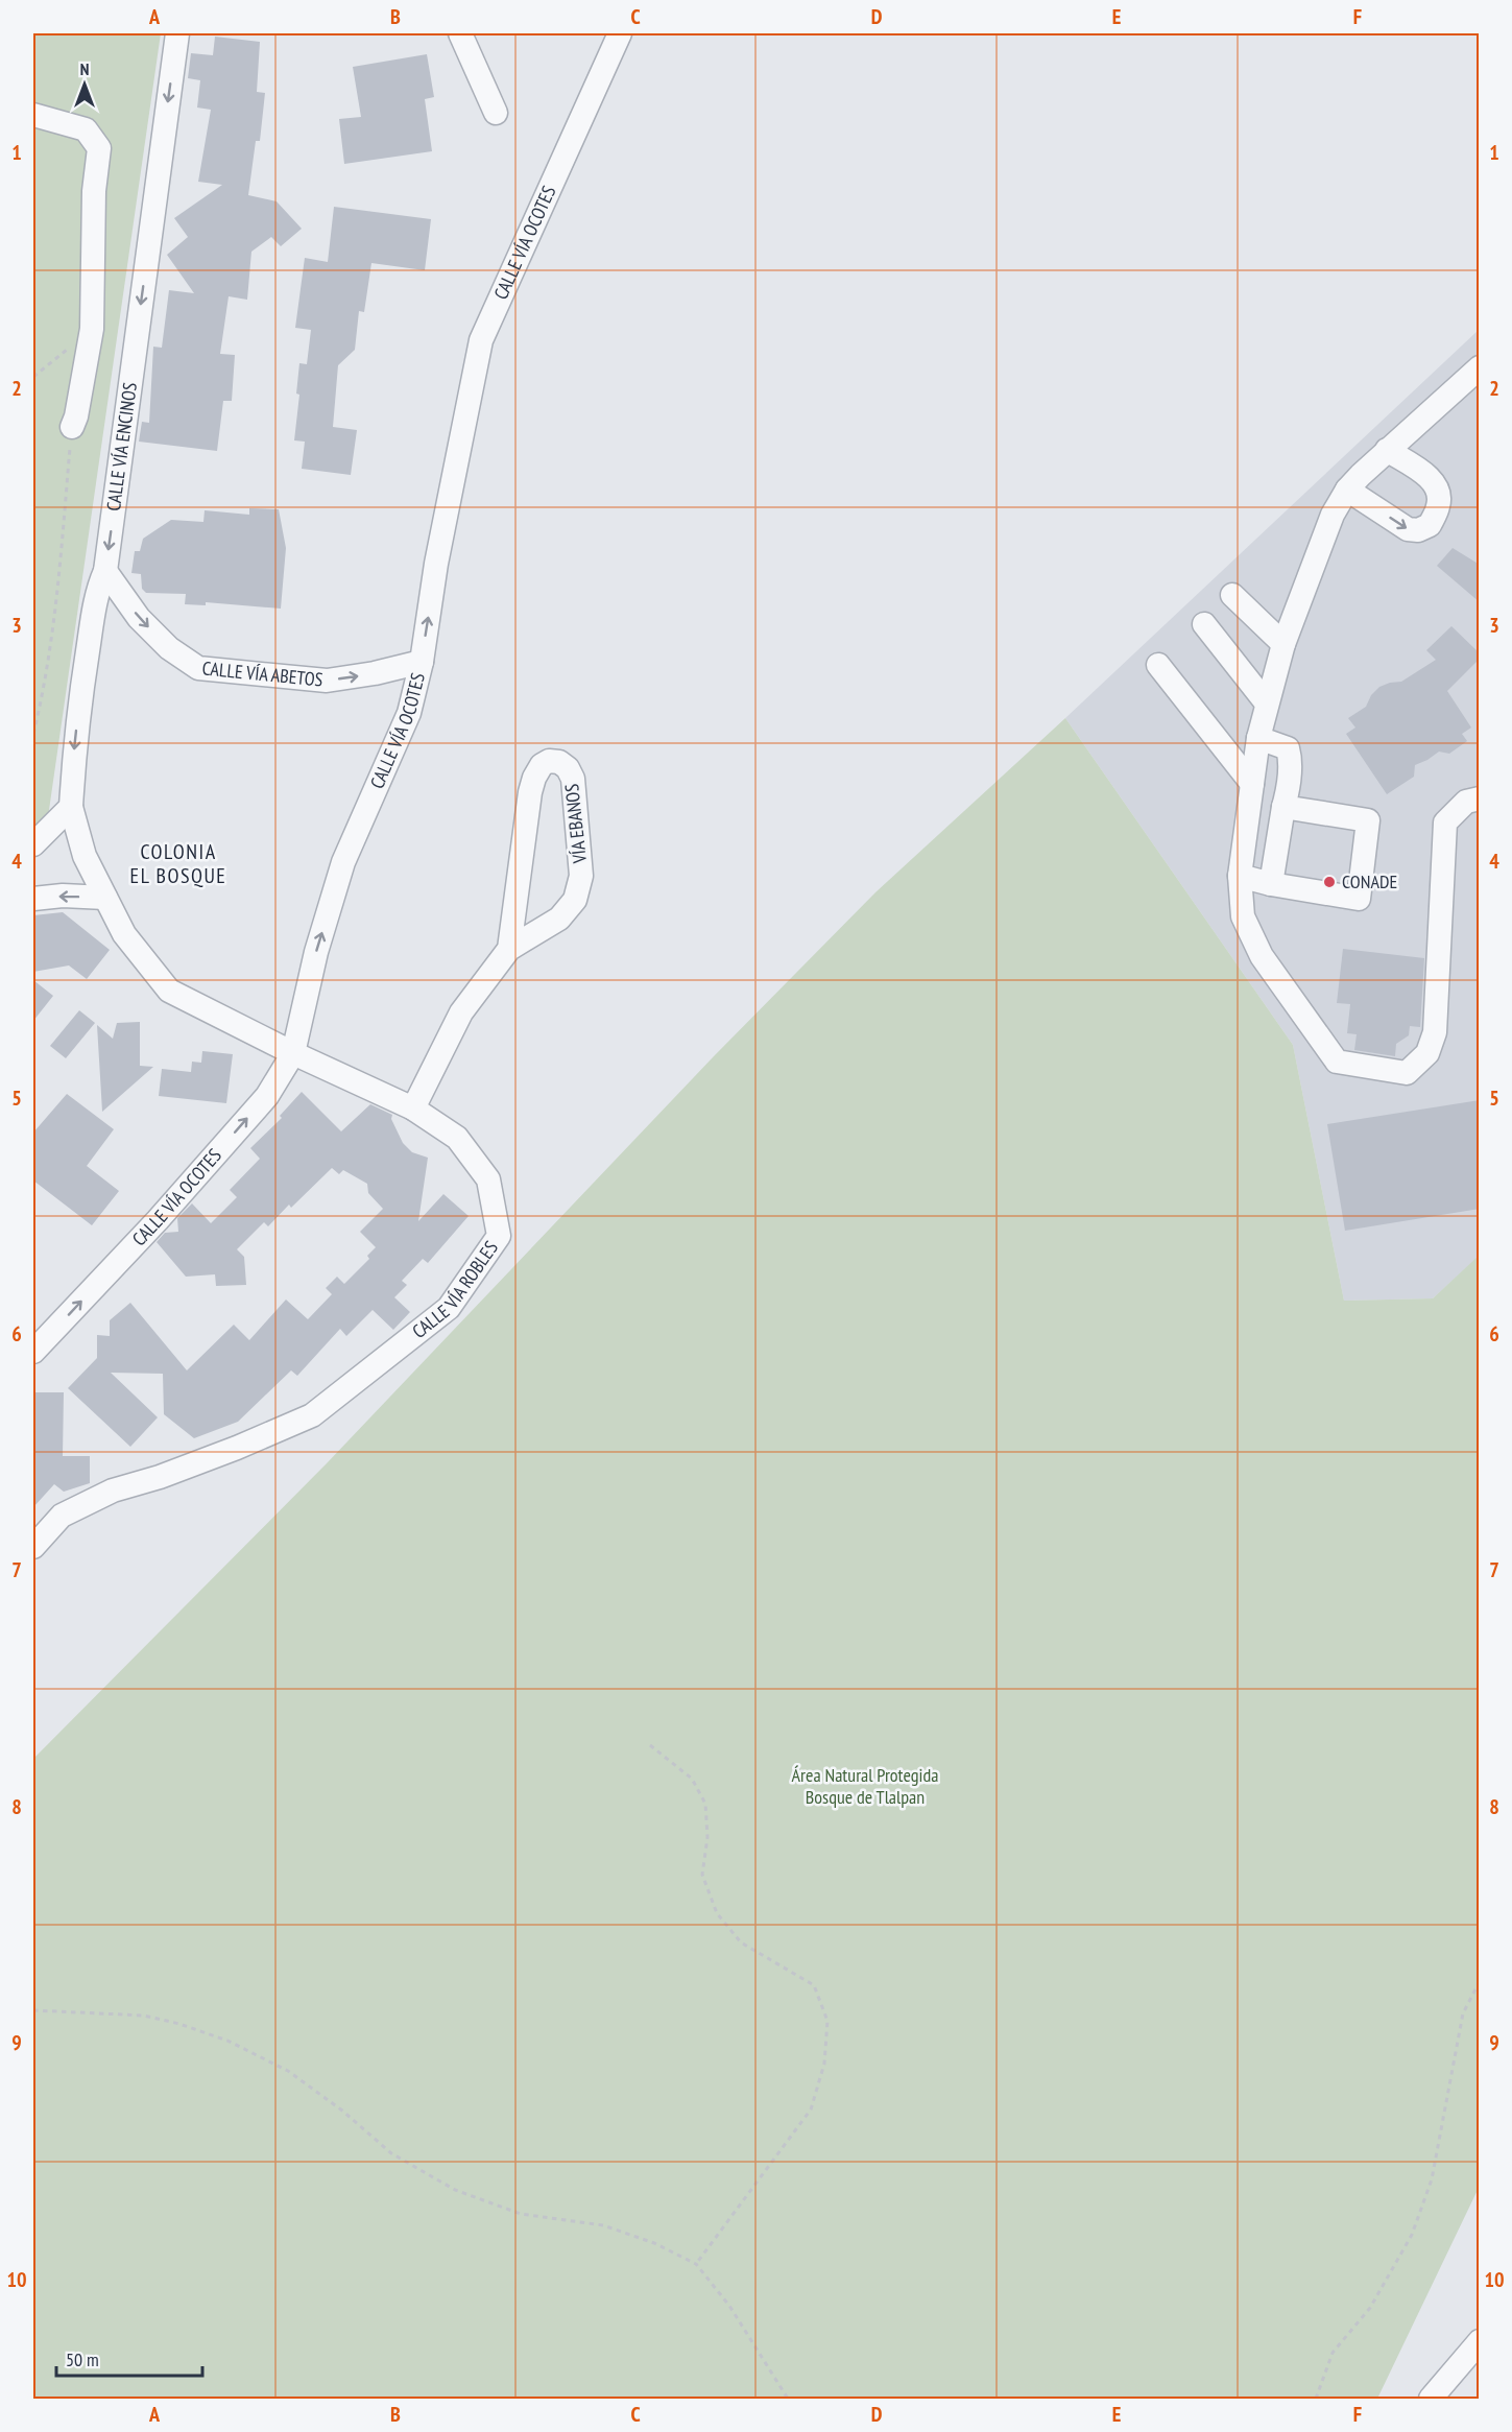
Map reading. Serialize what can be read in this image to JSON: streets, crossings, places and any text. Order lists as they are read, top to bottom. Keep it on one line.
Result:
{"streets":{"street":["CALLE VÍA OCOTES","CALLE VÍA ENCINOS","CALLE VÍA ABETOS","VÍA EBANOS","CALLE VÍA ROBLES"]},"crossings":[["CALLE VÍA OCOTES","CALLE VÍA ABETOS"],["CALLE VÍA OCOTES","CALLE VÍA ROBLES"],["CALLE VÍA ENCINOS","CALLE VÍA ABETOS"],["CALLE VÍA ENCINOS","CALLE VÍA ROBLES"],["VÍA EBANOS","CALLE VÍA ROBLES"]],"one_way":["CALLE VÍA OCOTES","CALLE VÍA ENCINOS","CALLE VÍA ABETOS"],"districts":["COLONIA EL BOSQUE"],"parks":["Área Natural Protegida Bosque de Tlalpan"],"places":["CONADE"],"scale_bar":"50 m","north":"top","grid":{"columns":["A","B","C","D","E","F"],"rows":["1","2","3","4","5","6","7","8","9","10"]}}
